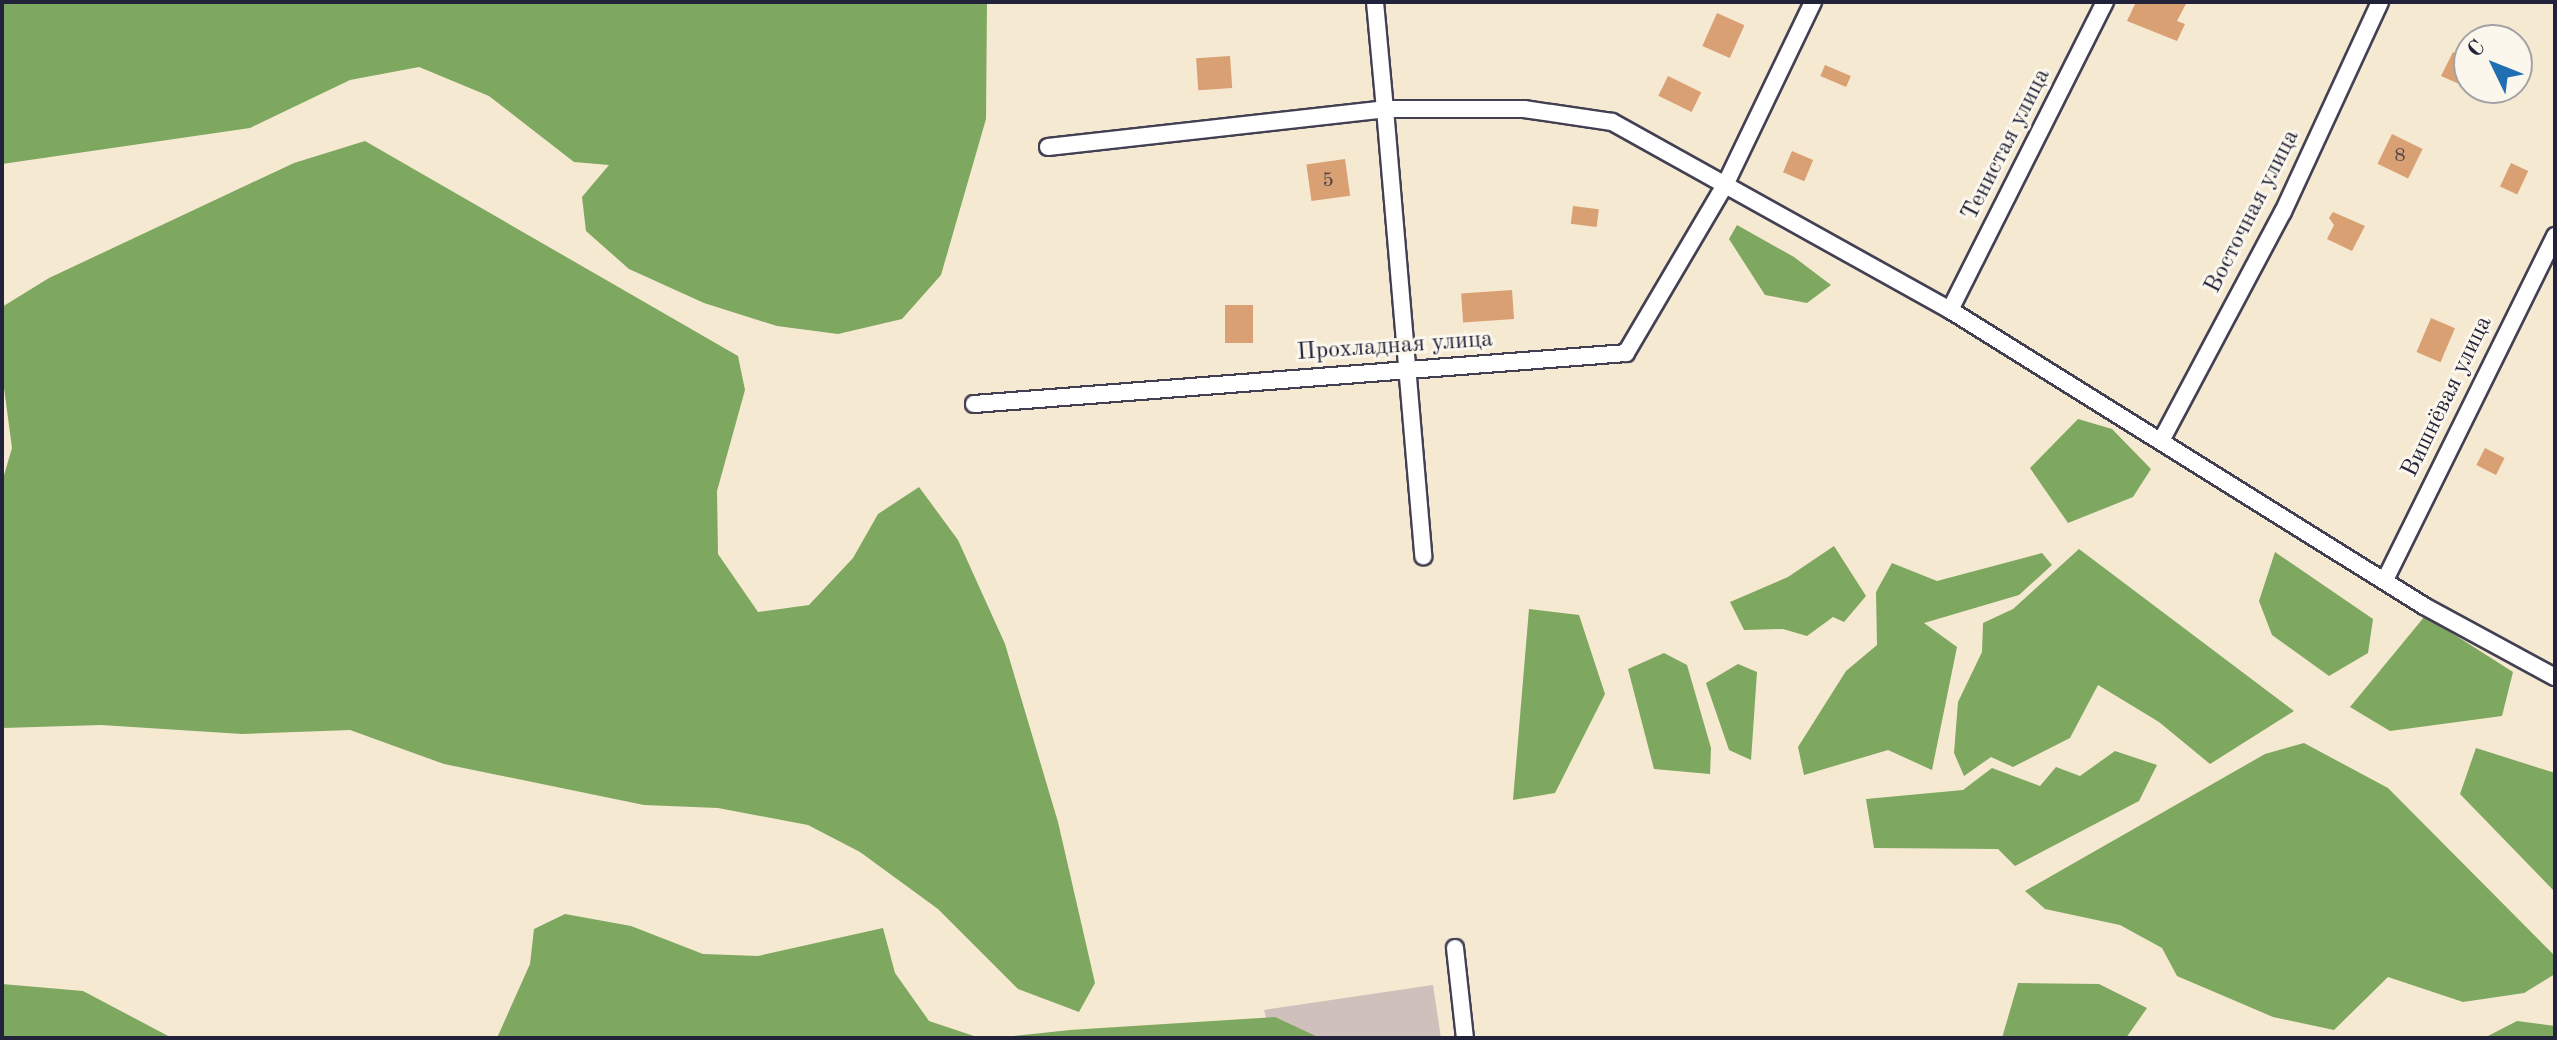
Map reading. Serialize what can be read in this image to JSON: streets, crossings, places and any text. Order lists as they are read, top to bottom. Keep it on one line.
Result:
{"streets":{"street":["Тенистая улица","Восточная улица","Прохладная улица","Вишнёвая улица"]},"house_numbers":["8","5"],"north":"top left"}
